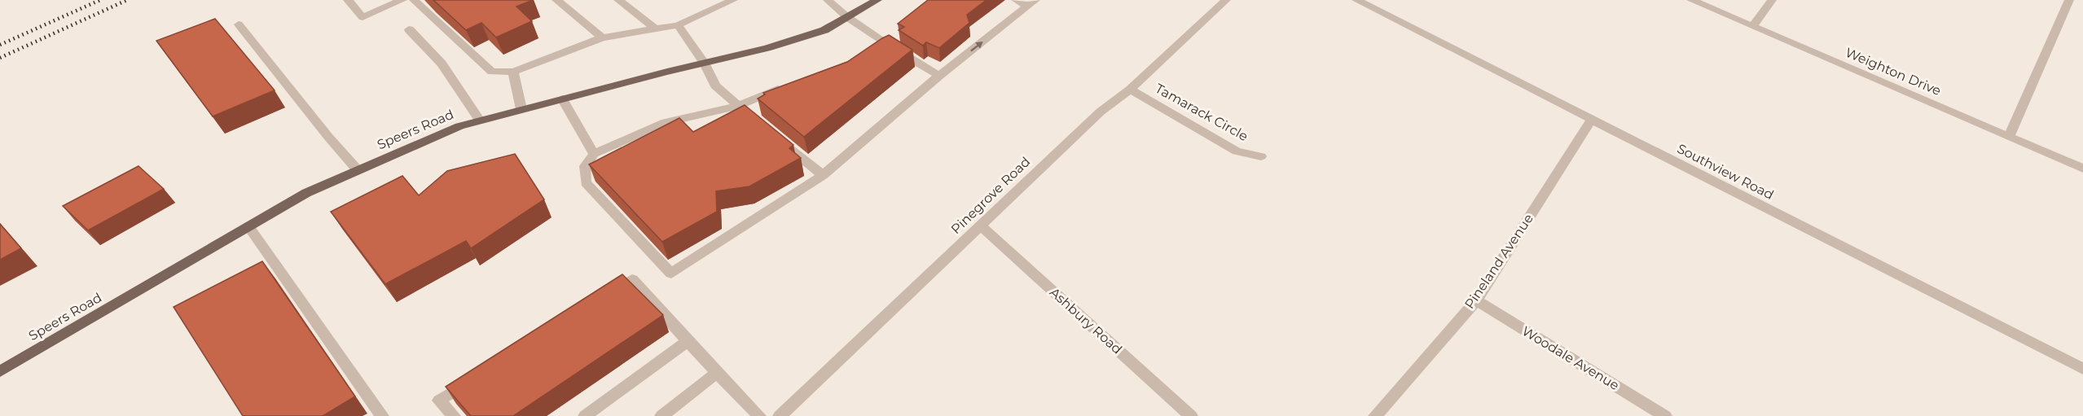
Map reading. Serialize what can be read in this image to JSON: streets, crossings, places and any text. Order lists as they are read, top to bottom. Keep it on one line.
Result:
{"streets":{"main road":["Speers Road"],"street":["Weighton Drive","Tamarack Circle","Southview Road","Pinegrove Road","Pineland Avenue","Ashbury Road","Woodale Avenue"]},"crossings":[["Tamarack Circle","Pinegrove Road"],["Southview Road","Pineland Avenue"],["Pinegrove Road","Ashbury Road"],["Pineland Avenue","Woodale Avenue"]]}
